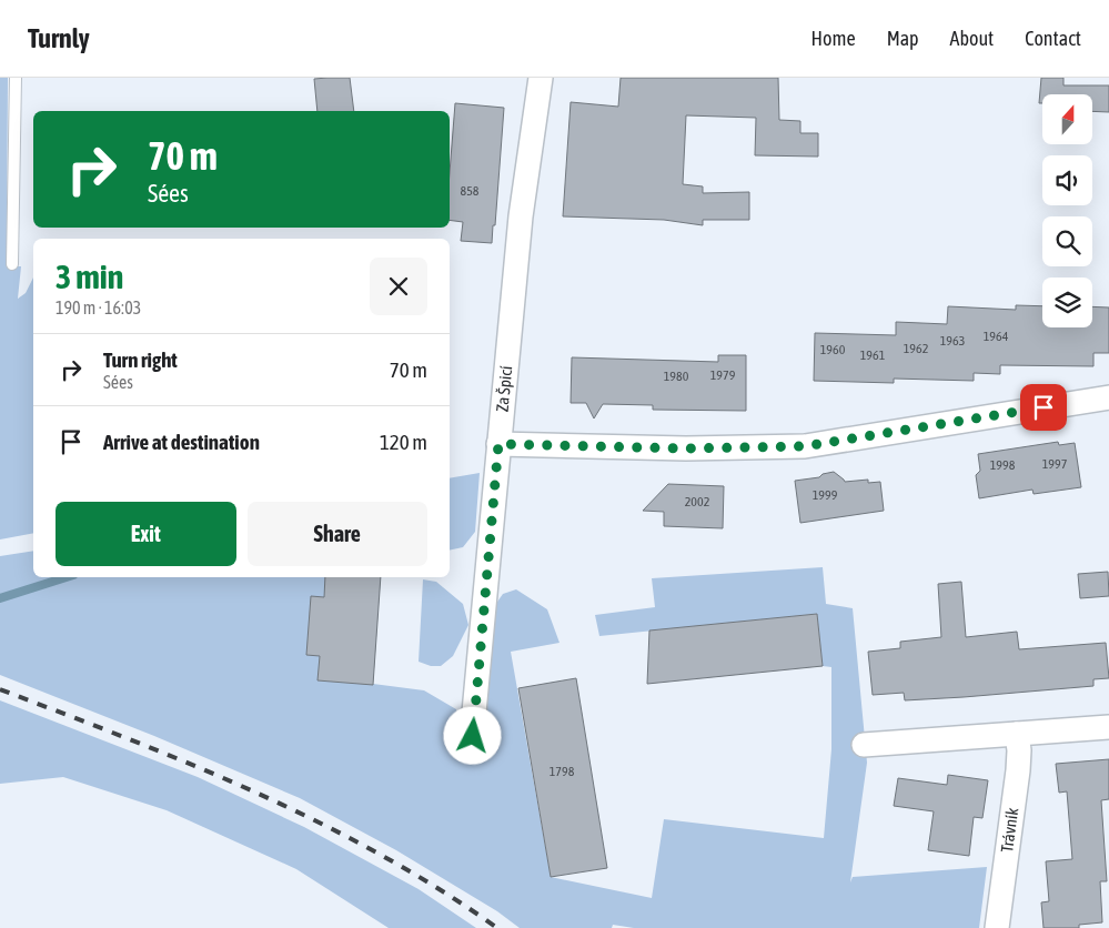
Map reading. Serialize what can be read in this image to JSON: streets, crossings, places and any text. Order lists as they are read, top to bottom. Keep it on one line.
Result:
{"streets":{"street":["Za Špicí","Trávník"]},"house_numbers":["858","1964","1963","1962","1960","1961","1979","1980","1997","1998","1999","2002","1798"],"north":"top","page":{"header":"Turnly","nav":["Home","Map","About","Contact"],"turn":["70 m","Sées"],"heading":["3 min","190 m · 16:03"],"list":[{"name":"Turn right","note":"Sées","value":"70 m"},{"name":"Arrive at destination","value":"120 m"}],"buttons":["Exit","Share"]}}
